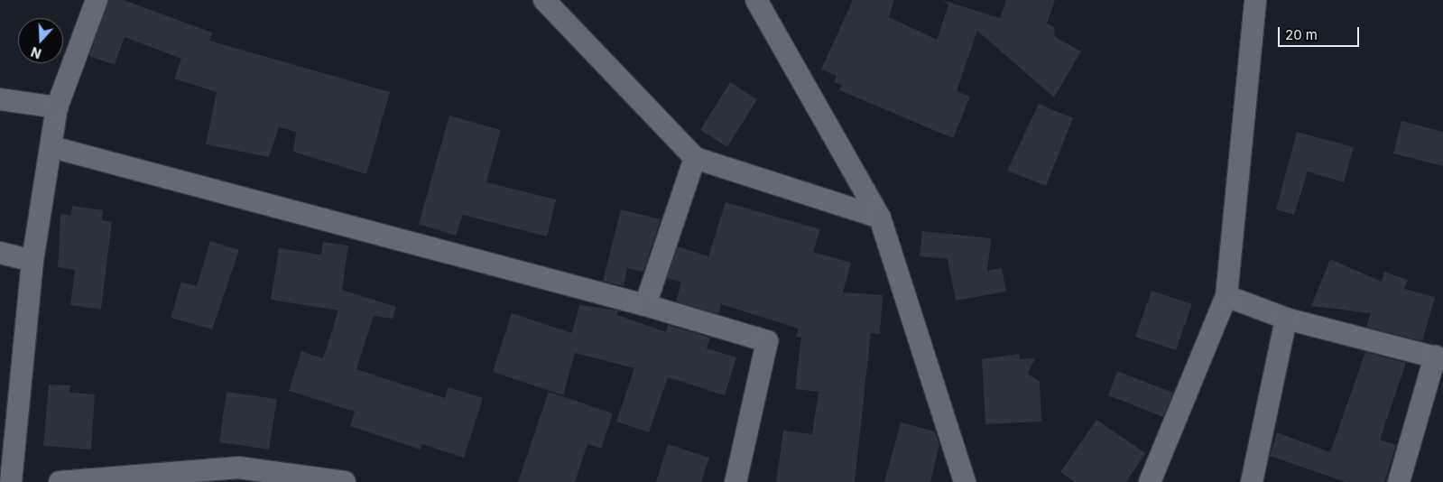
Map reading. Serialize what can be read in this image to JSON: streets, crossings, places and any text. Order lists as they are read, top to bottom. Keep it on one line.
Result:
{"scale_bar":"20 m","north":"bottom"}
